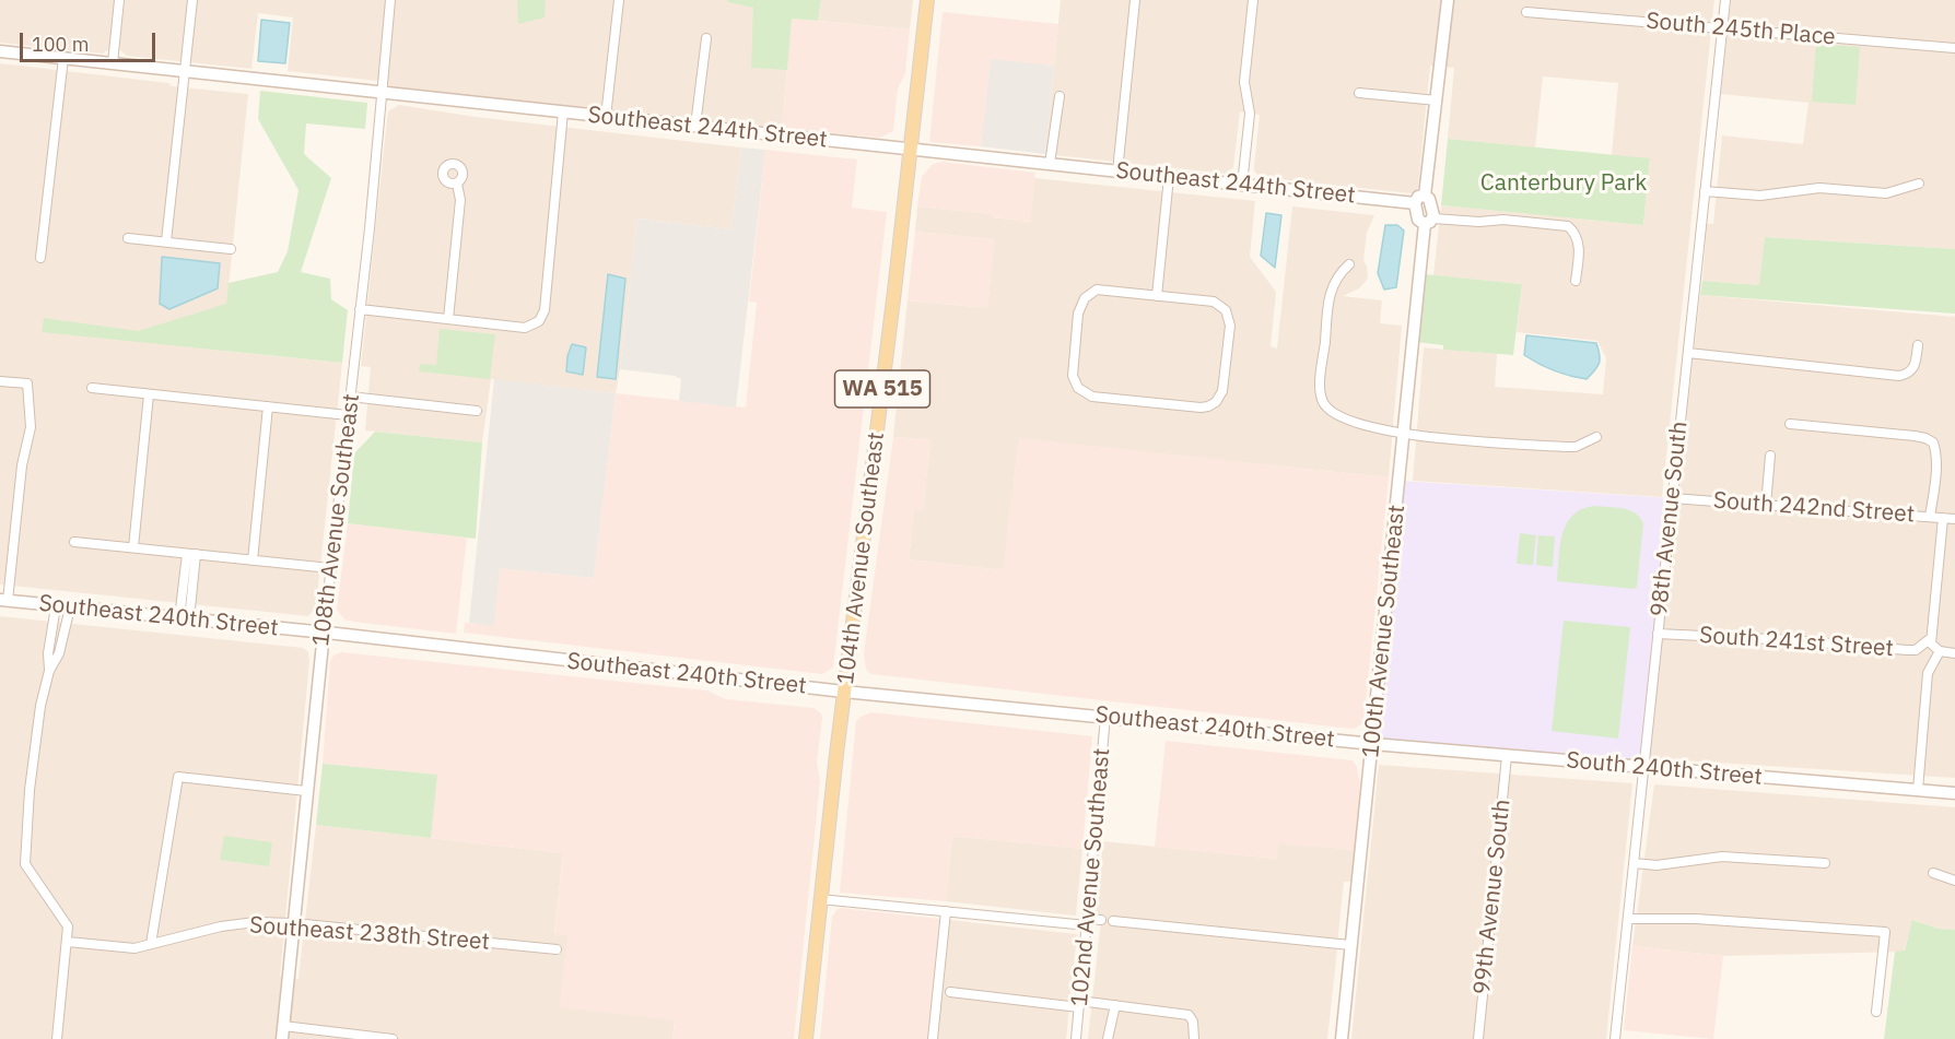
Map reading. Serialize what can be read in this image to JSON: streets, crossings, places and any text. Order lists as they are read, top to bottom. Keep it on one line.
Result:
{"streets":{"main road":["WA 515","104th Avenue Southeast"],"street":["South 245th Place","Southeast 244th Street","South 242nd Street","98th Avenue South","108th Avenue Southeast","Southeast 240th Street","100th Avenue Southeast","South 241st Street","South 240th Street","102nd Avenue Southeast","99th Avenue South","Southeast 238th Street"]},"crossings":[["South 245th Place","98th Avenue South"],["Southeast 244th Street","108th Avenue Southeast"],["Southeast 244th Street","104th Avenue Southeast"],["South 242nd Street","98th Avenue South"],["98th Avenue South","South 241st Street"],["98th Avenue South","South 240th Street"],["108th Avenue Southeast","Southeast 240th Street"],["108th Avenue Southeast","Southeast 238th Street"],["104th Avenue Southeast","Southeast 240th Street"],["Southeast 240th Street","100th Avenue Southeast"],["Southeast 240th Street","South 240th Street"],["Southeast 240th Street","102nd Avenue Southeast"],["100th Avenue Southeast","South 240th Street"],["South 240th Street","99th Avenue South"]],"parks":["Canterbury Park"],"scale_bar":"100 m"}
